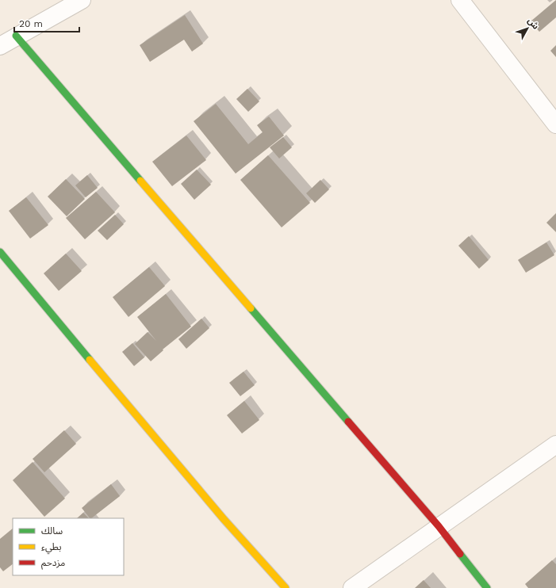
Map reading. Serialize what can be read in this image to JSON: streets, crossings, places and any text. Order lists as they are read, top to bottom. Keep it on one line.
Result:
{"legend":["سالك","بطيء","مزدحم"],"scale_bar":"20 m","north":"top right"}
